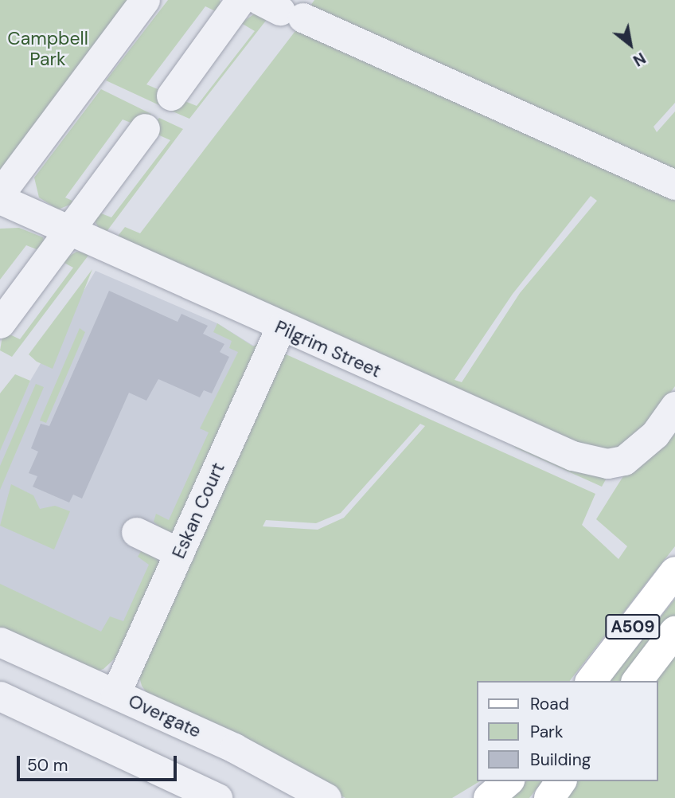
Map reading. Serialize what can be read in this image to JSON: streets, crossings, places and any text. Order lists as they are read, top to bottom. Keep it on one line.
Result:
{"streets":{"main road":["A509"],"street":["Pilgrim Street","Eskan Court","Overgate"]},"crossings":[["Pilgrim Street","Eskan Court"],["Eskan Court","Overgate"]],"parks":["Campbell Park"],"legend":["Road","Park","Building"],"scale_bar":"50 m","north":"bottom right"}
